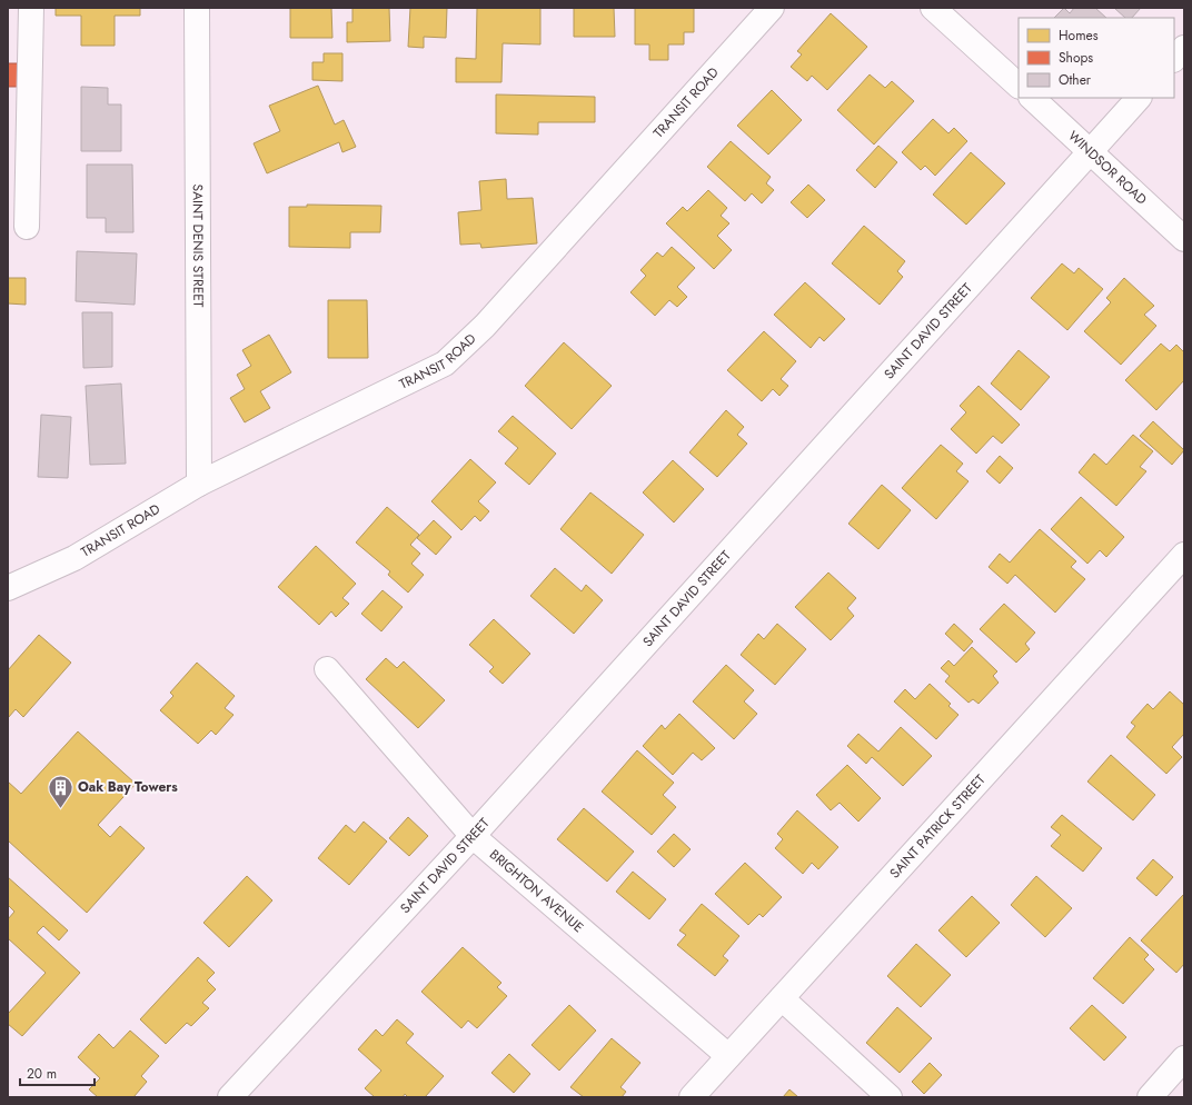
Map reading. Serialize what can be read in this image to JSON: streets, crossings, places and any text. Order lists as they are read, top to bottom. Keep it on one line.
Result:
{"streets":{"street":["TRANSIT ROAD","WINDSOR ROAD","SAINT DENIS STREET","SAINT DAVID STREET","SAINT PATRICK STREET","BRIGHTON AVENUE"]},"crossings":[["TRANSIT ROAD","SAINT DENIS STREET"],["WINDSOR ROAD","SAINT DAVID STREET"],["SAINT DAVID STREET","BRIGHTON AVENUE"],["SAINT PATRICK STREET","BRIGHTON AVENUE"]],"places":{"building":["Oak Bay Towers"]},"legend":["Homes","Shops","Other"],"scale_bar":"20 m"}
